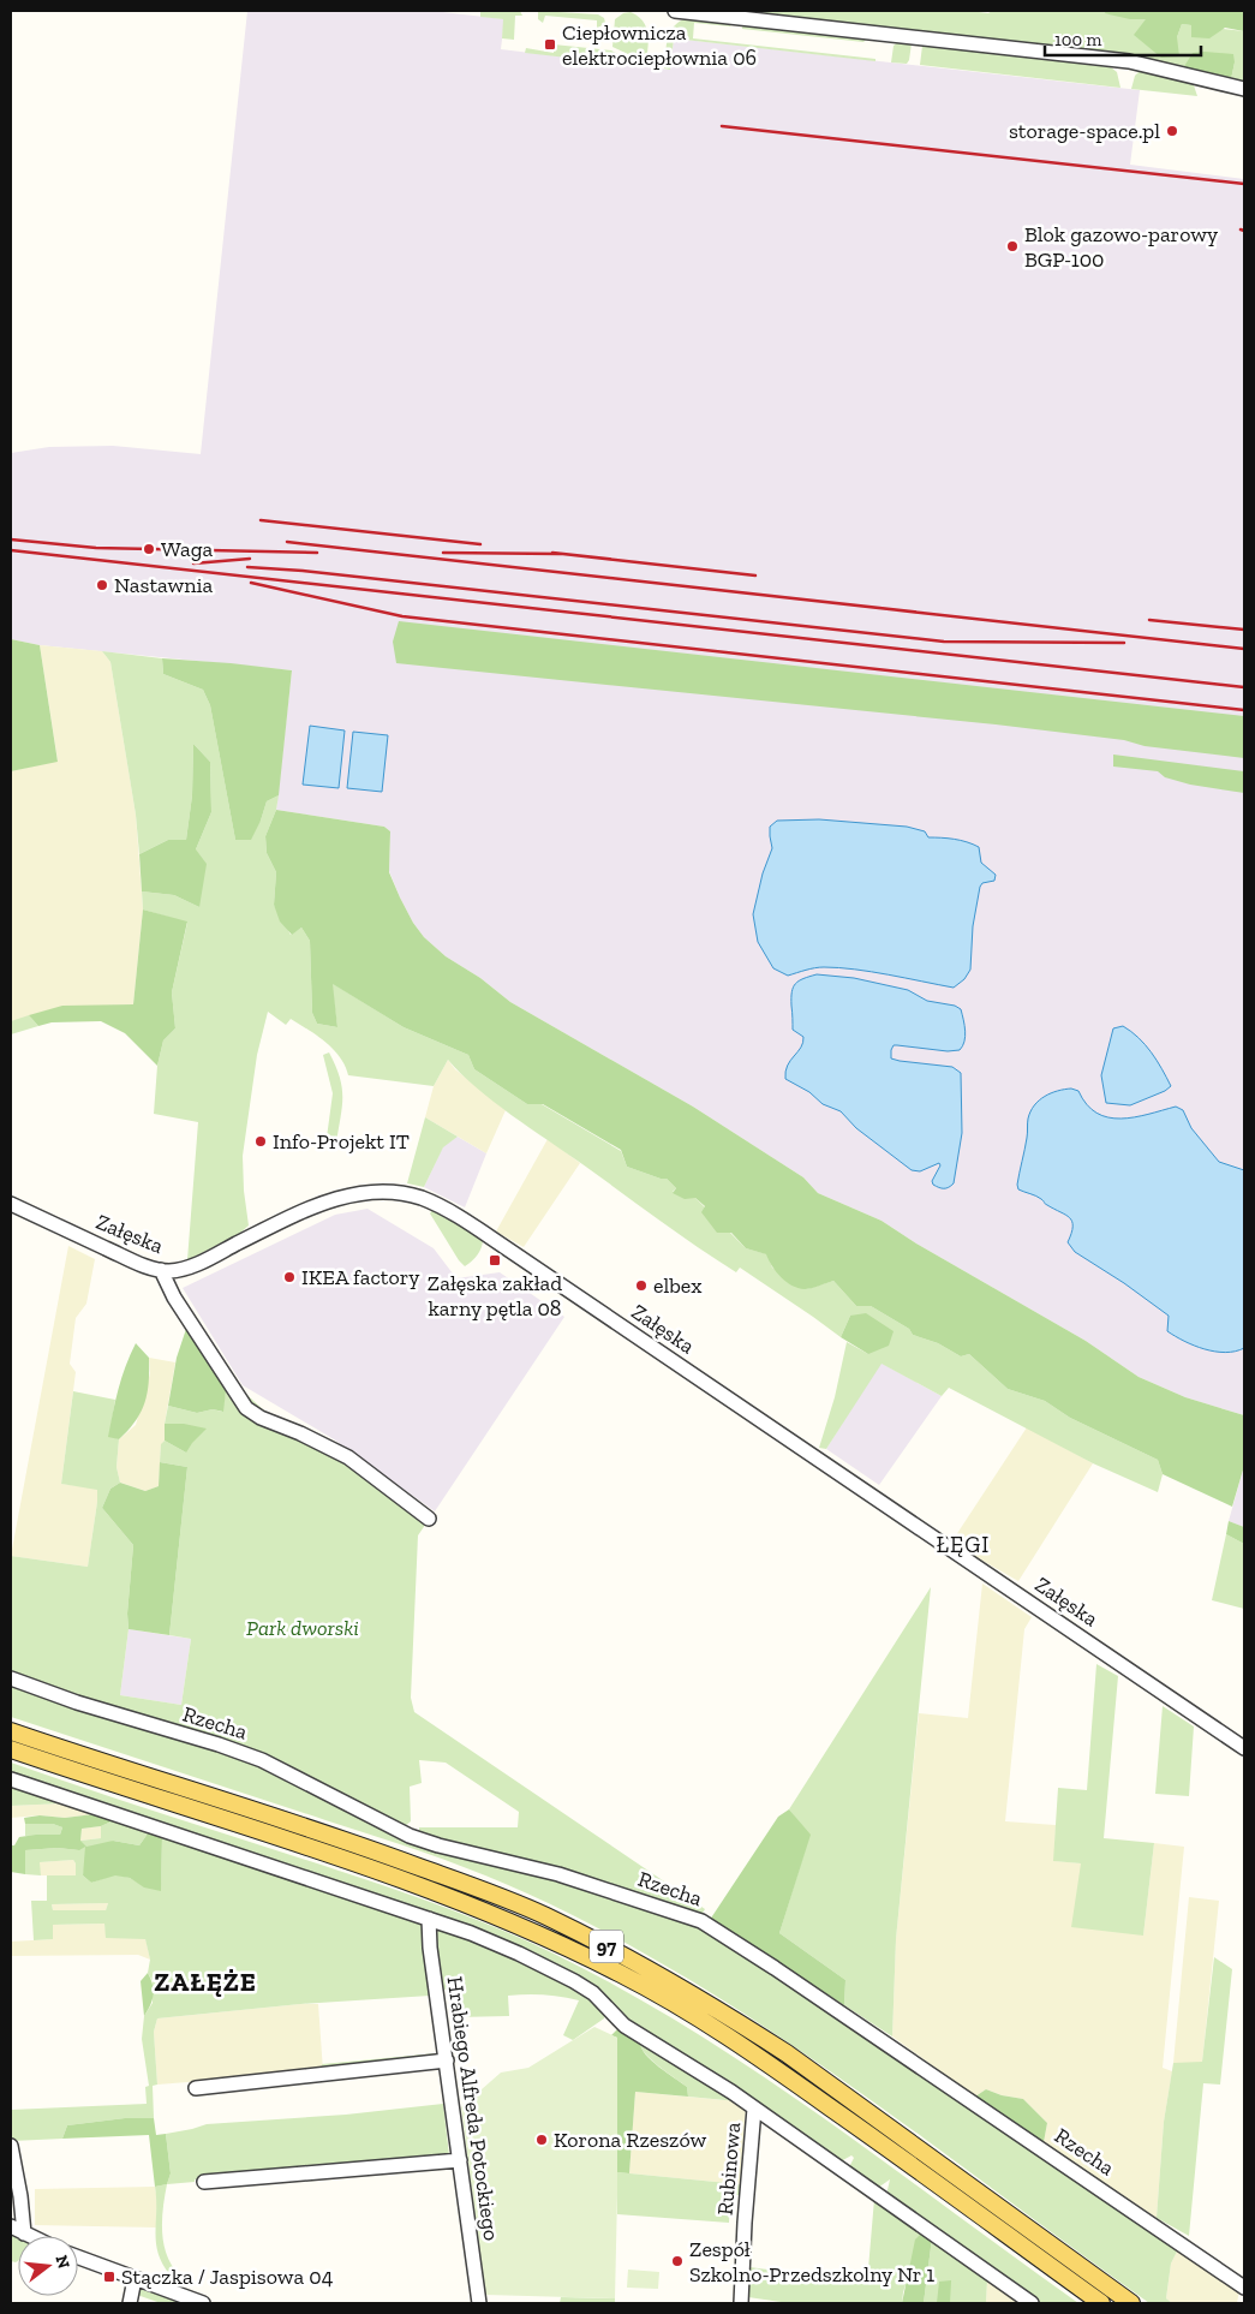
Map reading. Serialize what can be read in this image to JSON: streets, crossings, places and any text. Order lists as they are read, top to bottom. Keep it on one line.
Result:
{"streets":{"main road":["97"],"street":["Załęska","Rzecha","Hrabiego Alfreda Potockiego","Rubinowa"]},"districts":["ŁĘGI","ZAŁĘŻE"],"parks":["Park dworski"],"places":{"transit":["Ciepłownicza elektrociepłownia 06","Załęska zakład karny pętla 08","Stączka / Jaspisowa 04"],"other":["storage-space.pl","Blok gazowo-parowy BGP-100","Waga","Nastawnia","Info-Projekt IT","IKEA factory","elbex","Korona Rzeszów","Zespół Szkolno-Przedszkolny Nr 1"]},"scale_bar":"100 m","north":"right"}
